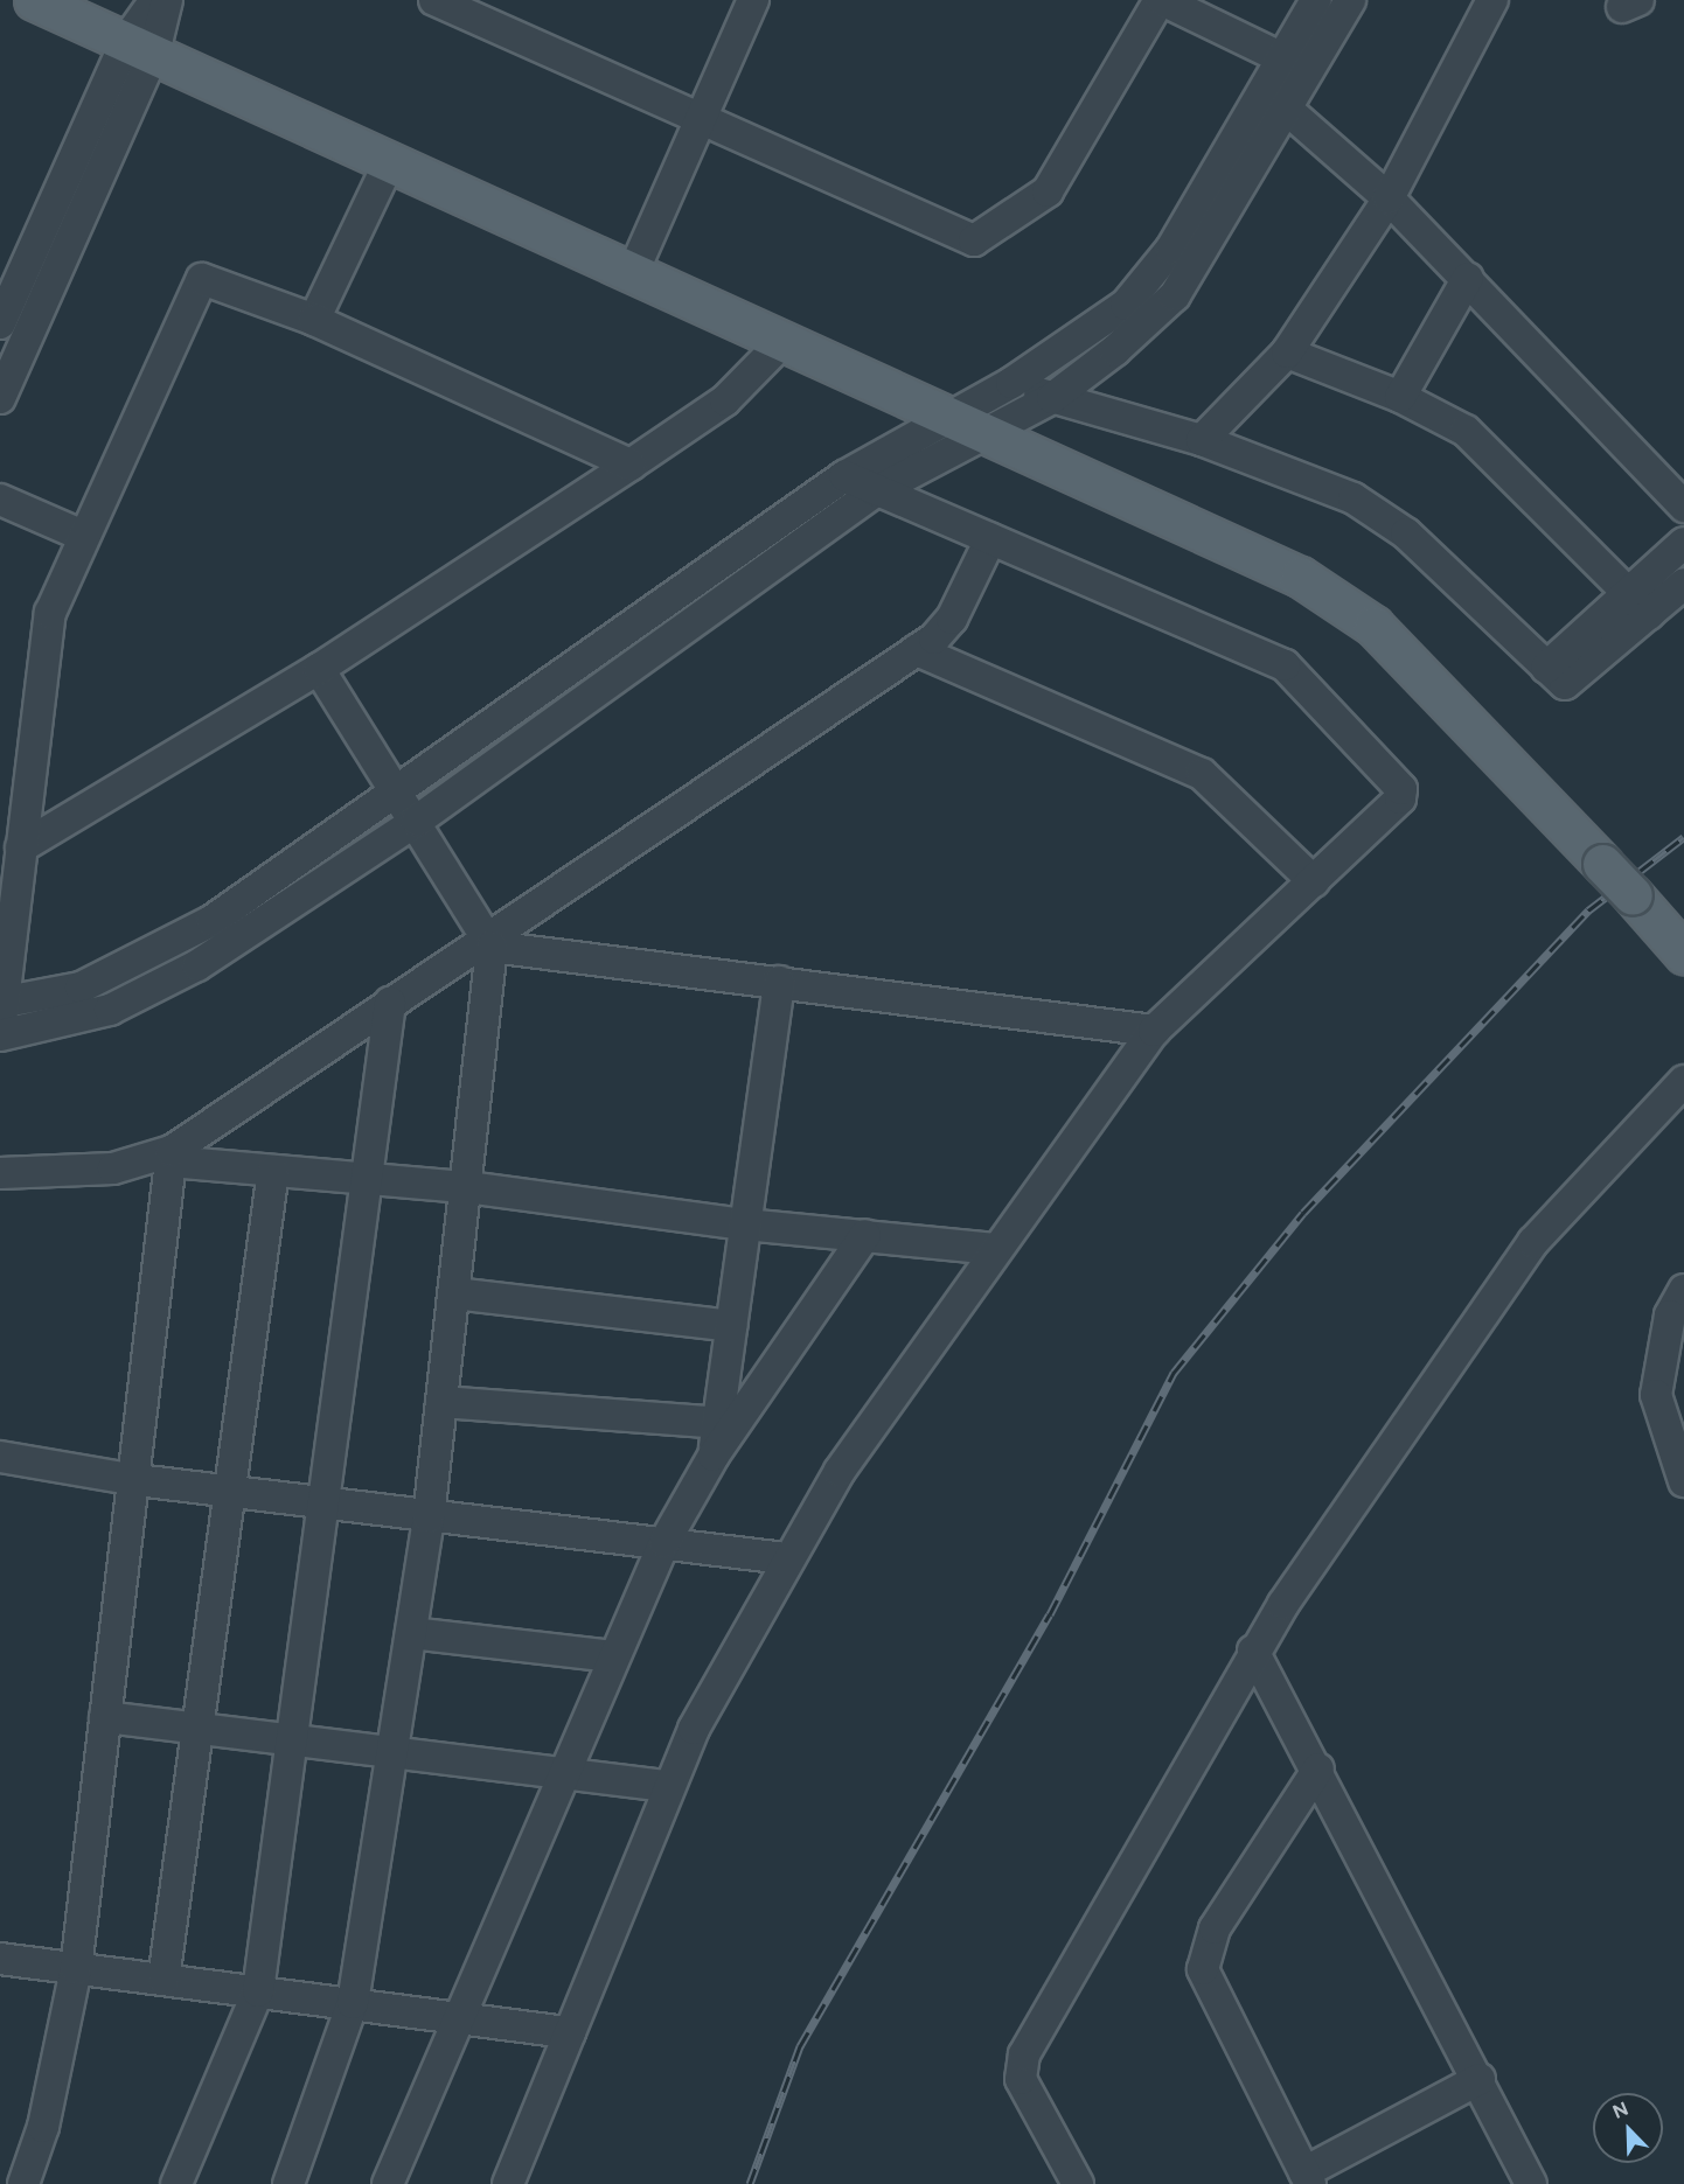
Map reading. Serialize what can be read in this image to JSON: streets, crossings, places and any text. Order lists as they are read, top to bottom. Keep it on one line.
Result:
{"north":"top left"}
